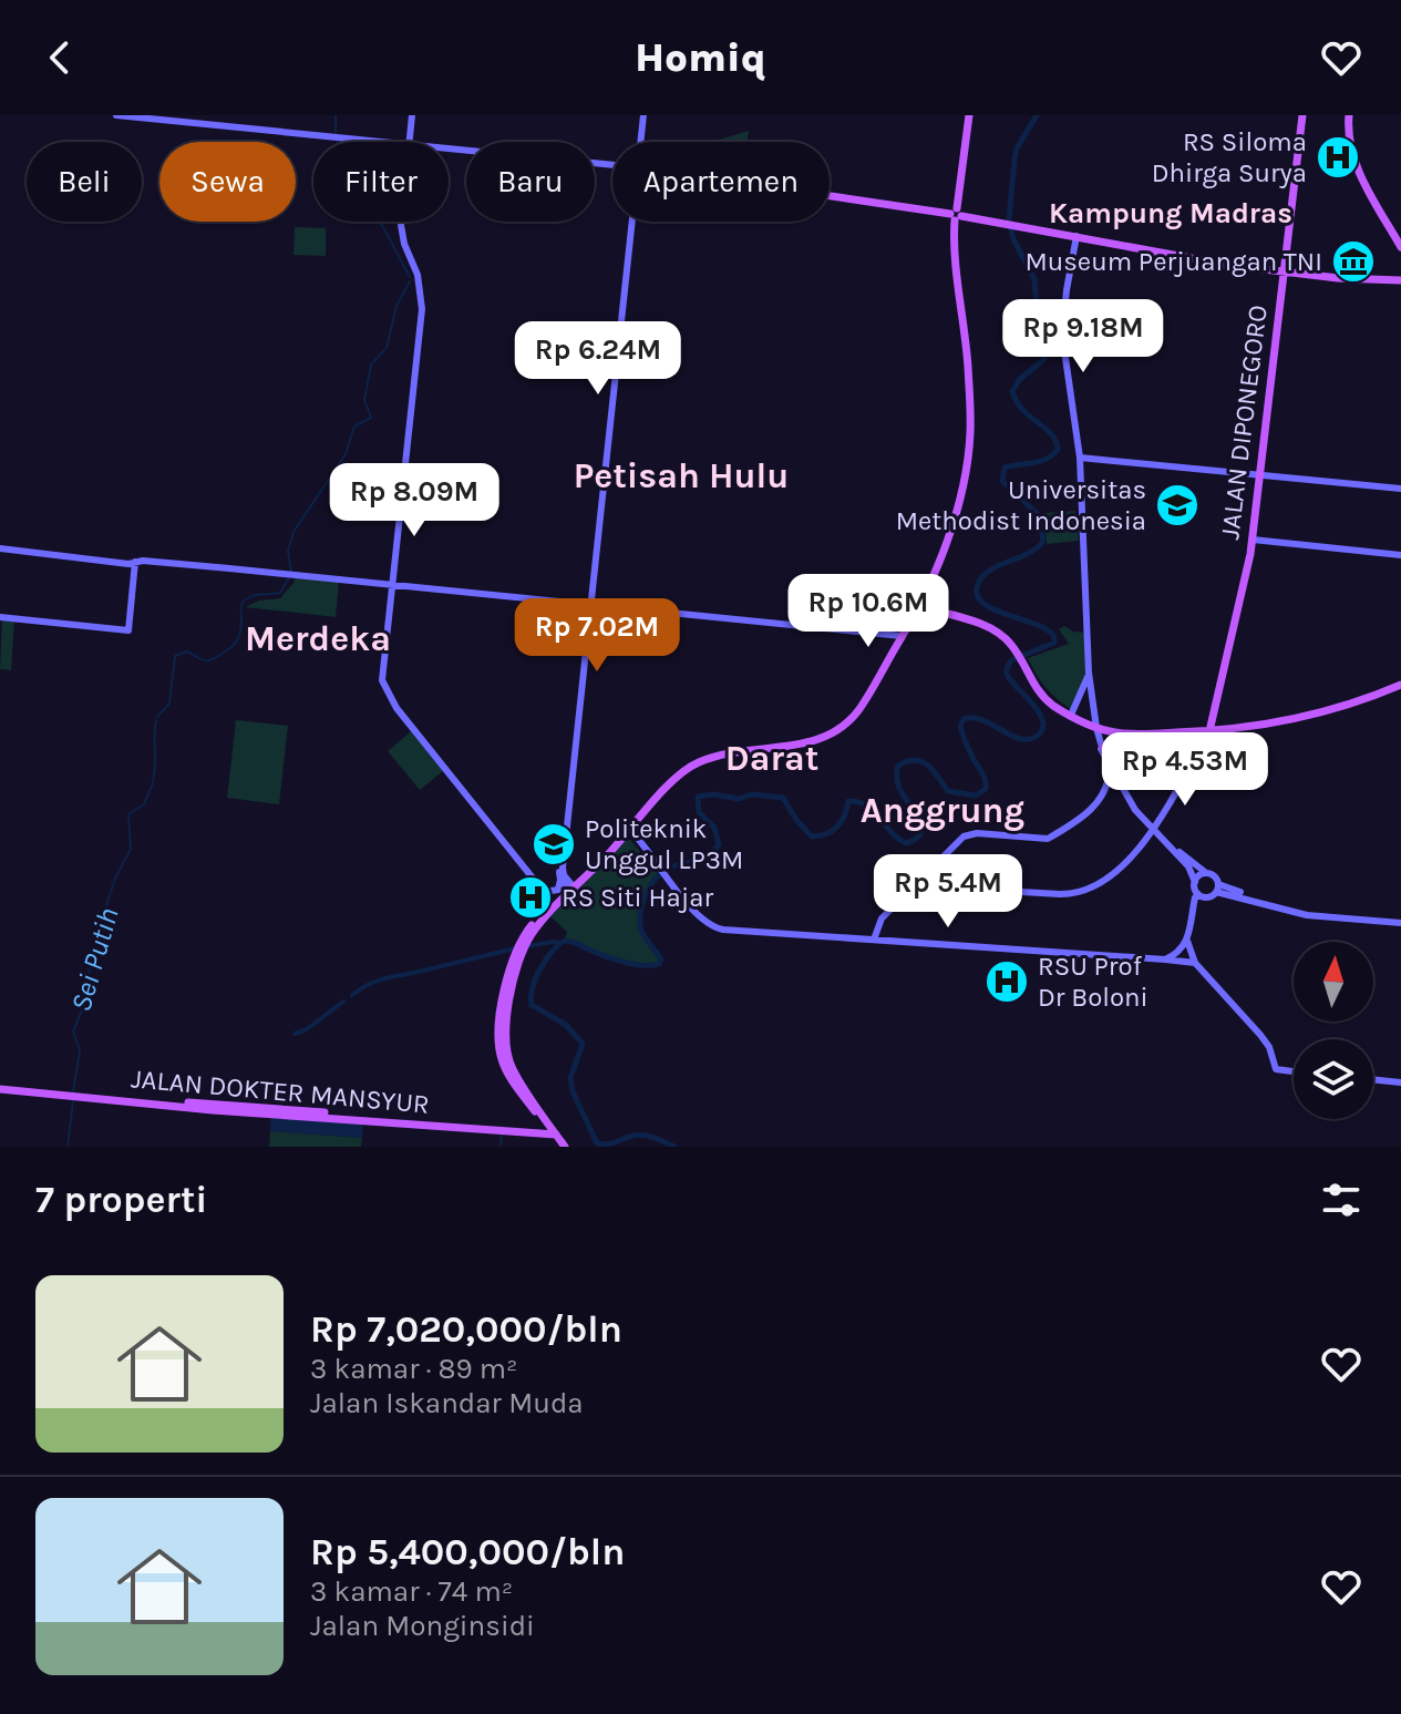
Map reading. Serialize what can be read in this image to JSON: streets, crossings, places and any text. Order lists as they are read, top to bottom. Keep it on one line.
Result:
{"streets":{"main road":["JALAN DIPONEGORO","JALAN DOKTER MANSYUR"]},"districts":["Kampung Madras","Petisah Hulu","Merdeka","Darat","Anggrung"],"water":["Sei Putih"],"places":{"hospital":["RS Siloma Dhirga Surya","RS Siti Hajar","RSU Prof Dr Boloni"],"museum":["Museum Perjuangan TNI"],"school or university":["Universitas Methodist Indonesia","Politeknik Unggul LP3M"]},"north":"top","page":{"header":"Homiq","chip":["Beli","Sewa","Filter","Baru","Apartemen"],"price":["Rp 9.18M","Rp 6.24M","Rp 8.09M","Rp 10.6M","Rp 7.02M","Rp 4.53M","Rp 5.4M"],"heading":"7 properti","list":[{"name":"Rp 7,020,000/bln","note":"3 kamar · 89 m² · Jalan Iskandar Muda"},{"name":"Rp 5,400,000/bln","note":"3 kamar · 74 m² · Jalan Monginsidi"}]}}
